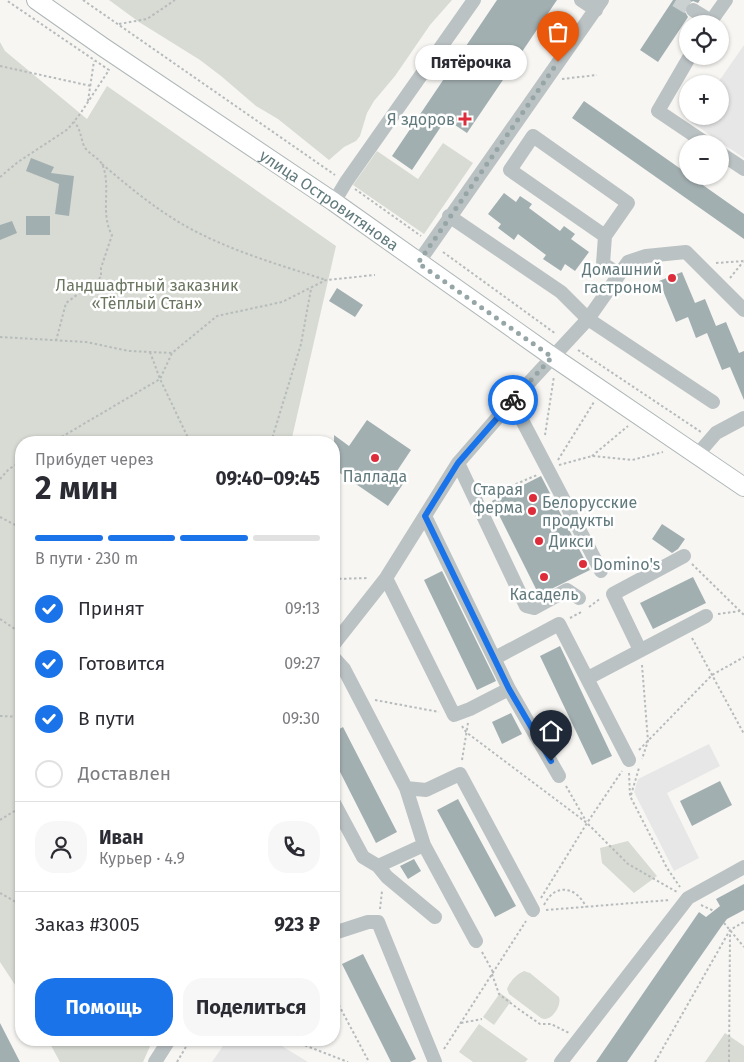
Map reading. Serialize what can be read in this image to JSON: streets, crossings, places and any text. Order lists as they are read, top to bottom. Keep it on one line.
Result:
{"streets":{"main road":["улица Островитянова"]},"parks":["Ландшафтный заказник «Тёплый Стан»"],"places":{"other":["Пятёрочка","Домашний гастроном","Паллада","Старая ферма","Белорусские продукты","Дикси","Domino's","Касадель"],"health":["Я здоров"]},"page":{"map_buttons":["+","−"],"bubble":"Пятёрочка","heading":["2 мин","Прибудет через","09:40–09:45"],"panel":["Иван","Курьер · 4.9","Заказ #3005","923 ₽"],"bar":"В пути · 230 m","list":[["Принят","09:13"],["Готовится","09:27"],["В пути","09:30"],"Доставлен"],"buttons":["Помощь","Поделиться"]}}
